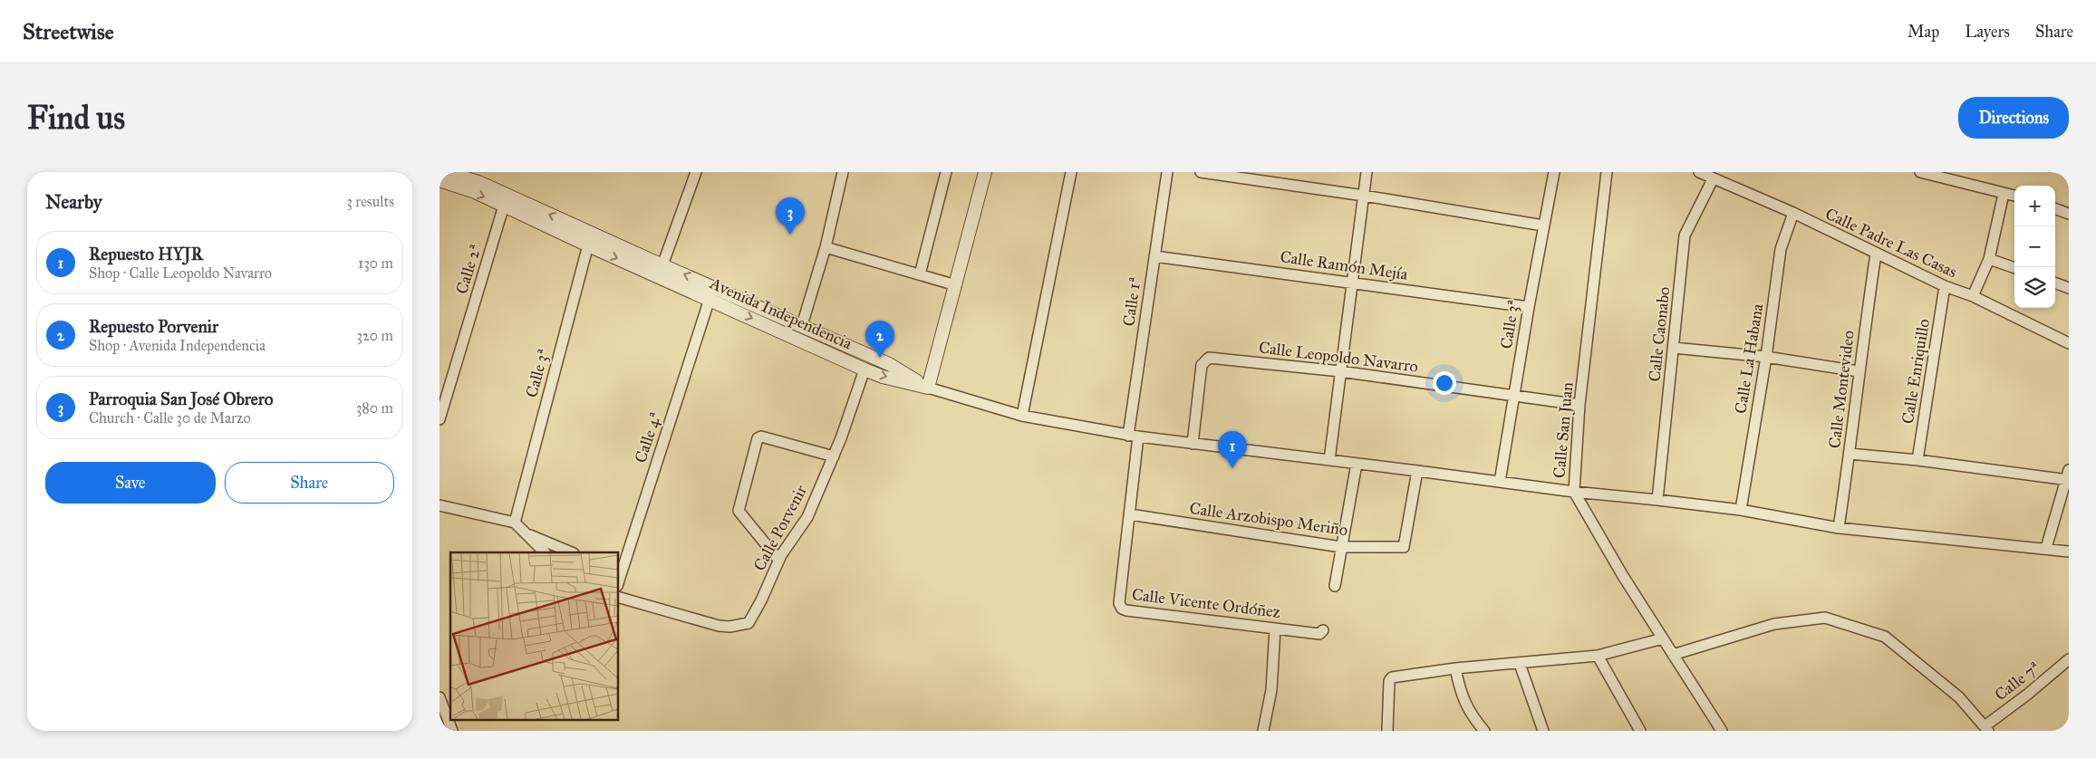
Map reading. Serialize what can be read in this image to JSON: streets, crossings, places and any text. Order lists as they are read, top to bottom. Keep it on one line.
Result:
{"streets":{"street":["Calle Padre Las Casas","Calle Ramón Mejía","Calle 2ª","Calle 1ª","Avenida Independencia","Calle 3ª","Calle Caonabo","Calle Leopoldo Navarro","Calle La Habana","Calle Enriquillo","Calle Montevideo","Calle San Juan","Calle 4ª","Calle Arzobispo Meriño","Calle Porvenir","Calle Vicente Ordóñez","Calle 7ª"]},"crossings":[["Calle Padre Las Casas","Calle Caonabo"],["Calle Padre Las Casas","Calle La Habana"],["Calle Padre Las Casas","Calle Enriquillo"],["Calle Padre Las Casas","Calle Montevideo"],["Calle Ramón Mejía","Calle 1ª"],["Calle Ramón Mejía","Calle 3ª"],["Calle 2ª","Avenida Independencia"],["Calle 1ª","Calle Vicente Ordóñez"],["Avenida Independencia","Calle 3ª"],["Avenida Independencia","Calle 4ª"],["Avenida Independencia","Calle Porvenir"],["Calle 3ª","Calle Leopoldo Navarro"],["Calle Leopoldo Navarro","Calle San Juan"],["Calle Arzobispo Meriño","Calle Vicente Ordóñez"]],"page":{"header":"Streetwise","nav":["Map","Layers","Share"],"buttons":["Directions",["Save","Share"]],"title":"Find us","heading":["Nearby","3 results"],"map_buttons":["+","−"],"pins":["3","2","1"],"list":[{"mark":"1","name":"Repuesto HYJR","note":"Shop · Calle Leopoldo Navarro","value":"130 m"},{"mark":"2","name":"Repuesto Porvenir","note":"Shop · Avenida Independencia","value":"320 m"},{"mark":"3","name":"Parroquia San José Obrero","note":"Church · Calle 30 de Marzo","value":"380 m"}]}}
